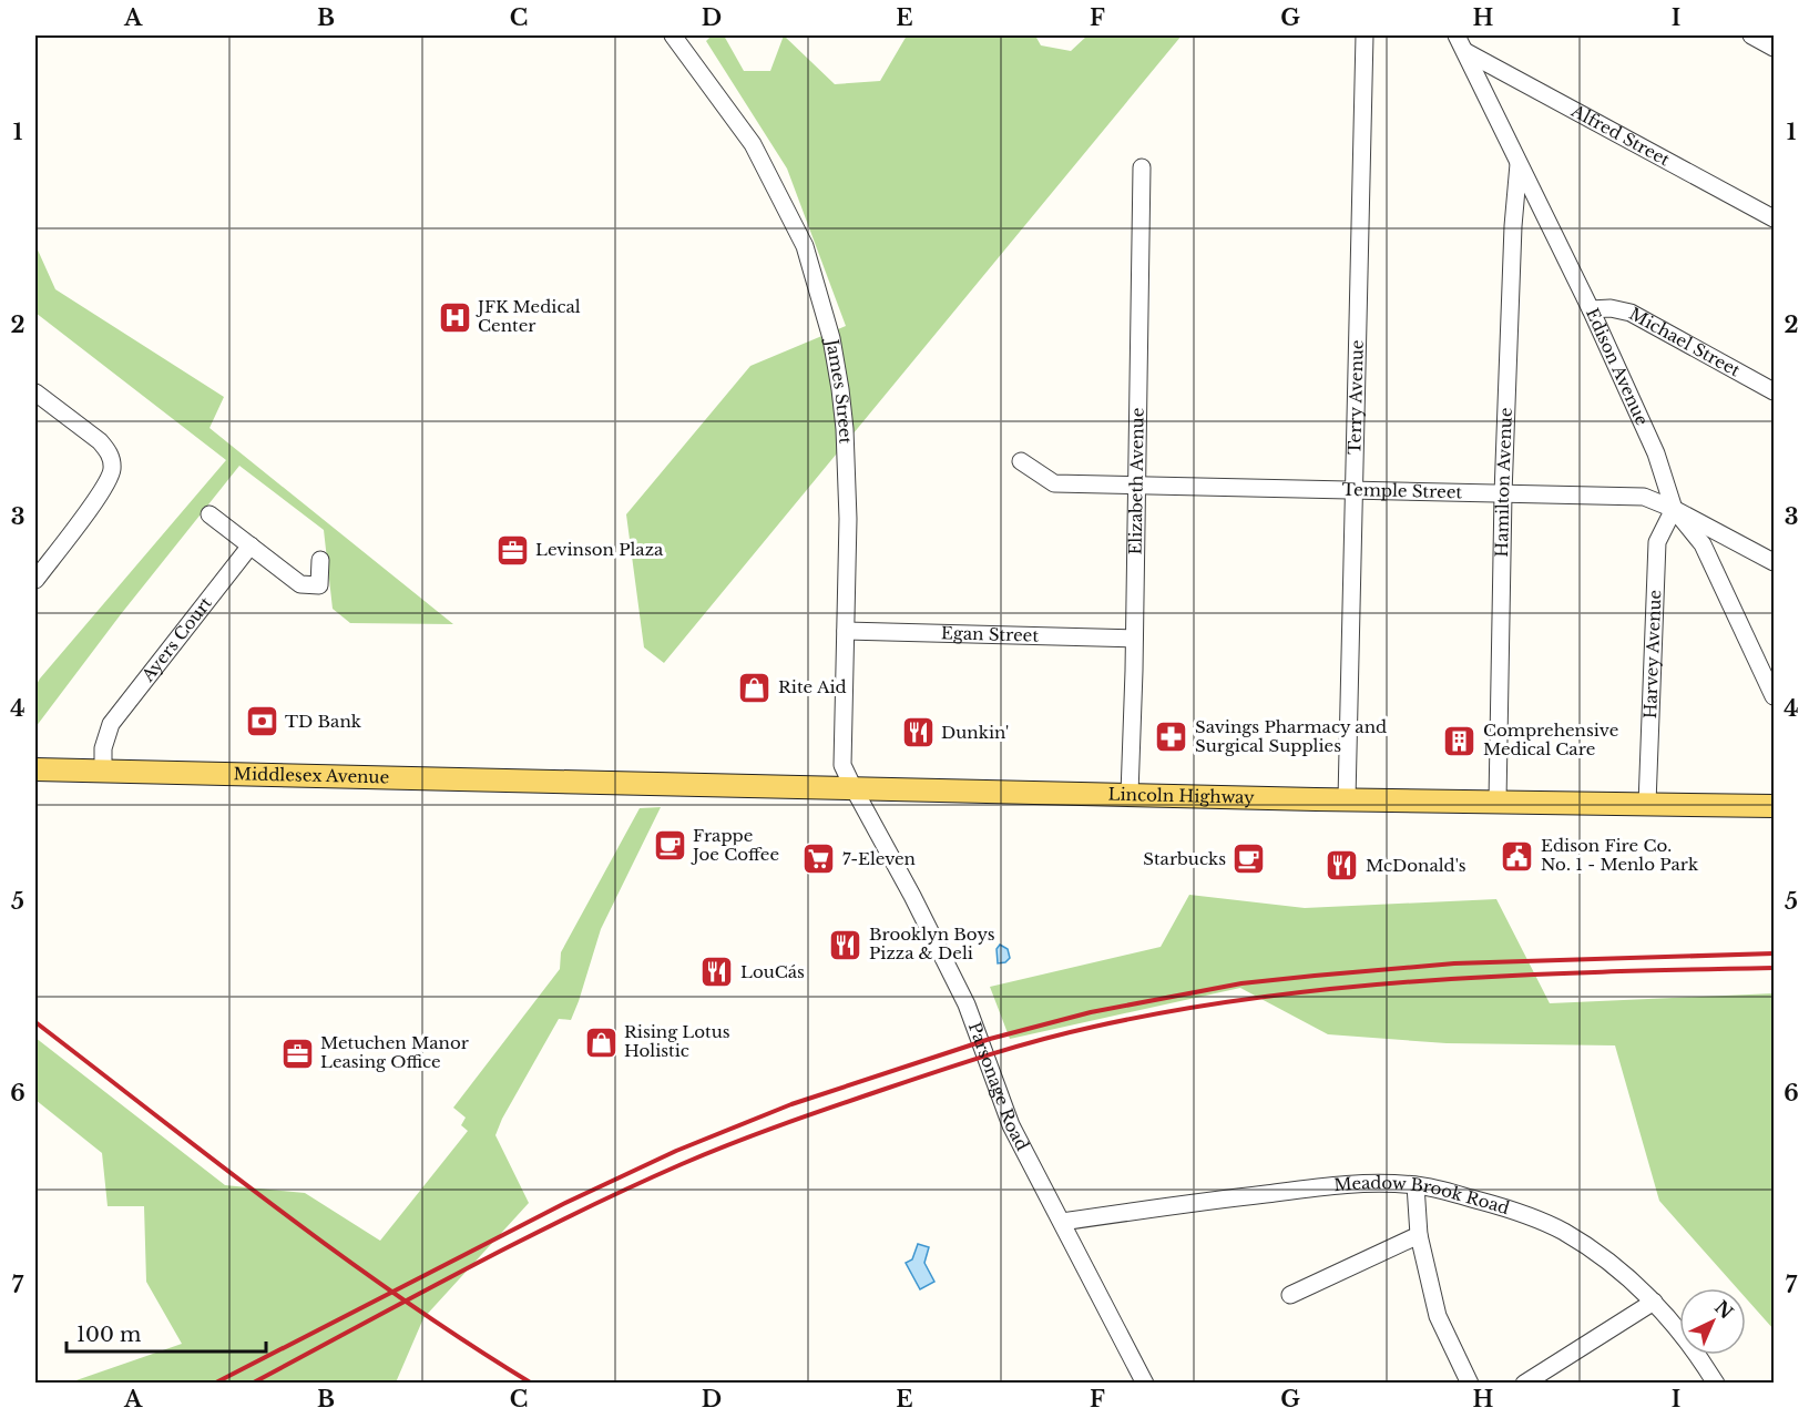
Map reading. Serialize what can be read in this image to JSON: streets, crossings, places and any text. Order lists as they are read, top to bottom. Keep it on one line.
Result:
{"streets":{"main road":["Middlesex Avenue","Lincoln Highway"],"street":["Alfred Street","Michael Street","Edison Avenue","James Street","Terry Avenue","Elizabeth Avenue","Hamilton Avenue","Temple Street","Egan Street","Ayers Court","Harvey Avenue","Parsonage Road","Meadow Brook Road"]},"crossings":[["Alfred Street","Edison Avenue"],["Michael Street","Edison Avenue"],["Edison Avenue","Hamilton Avenue"],["Edison Avenue","Temple Street"],["Edison Avenue","Harvey Avenue"],["James Street","Egan Street"],["James Street","Lincoln Highway"],["James Street","Parsonage Road"],["Terry Avenue","Temple Street"],["Terry Avenue","Lincoln Highway"],["Elizabeth Avenue","Temple Street"],["Elizabeth Avenue","Egan Street"],["Elizabeth Avenue","Lincoln Highway"],["Hamilton Avenue","Temple Street"],["Hamilton Avenue","Lincoln Highway"],["Temple Street","Harvey Avenue"],["Ayers Court","Middlesex Avenue"],["Harvey Avenue","Lincoln Highway"],["Middlesex Avenue","Lincoln Highway"],["Lincoln Highway","Parsonage Road"],["Parsonage Road","Meadow Brook Road"]],"places":{"hospital":["JFK Medical Center"],"office":["Levinson Plaza","Metuchen Manor Leasing Office"],"shop":["Rite Aid","Rising Lotus Holistic"],"bank":["TD Bank"],"restaurant":["Dunkin'","McDonald's","Brooklyn Boys Pizza & Deli","LouCás"],"pharmacy":["Savings Pharmacy and Surgical Supplies"],"building":["Comprehensive Medical Care"],"cafe":["Frappe Joe Coffee","Starbucks"],"public building":["Edison Fire Co. No. 1 - Menlo Park"],"supermarket":["7-Eleven"]},"scale_bar":"100 m","north":"top right","grid":{"columns":["A","B","C","D","E","F","G","H","I"],"rows":["1","2","3","4","5","6","7"]}}
